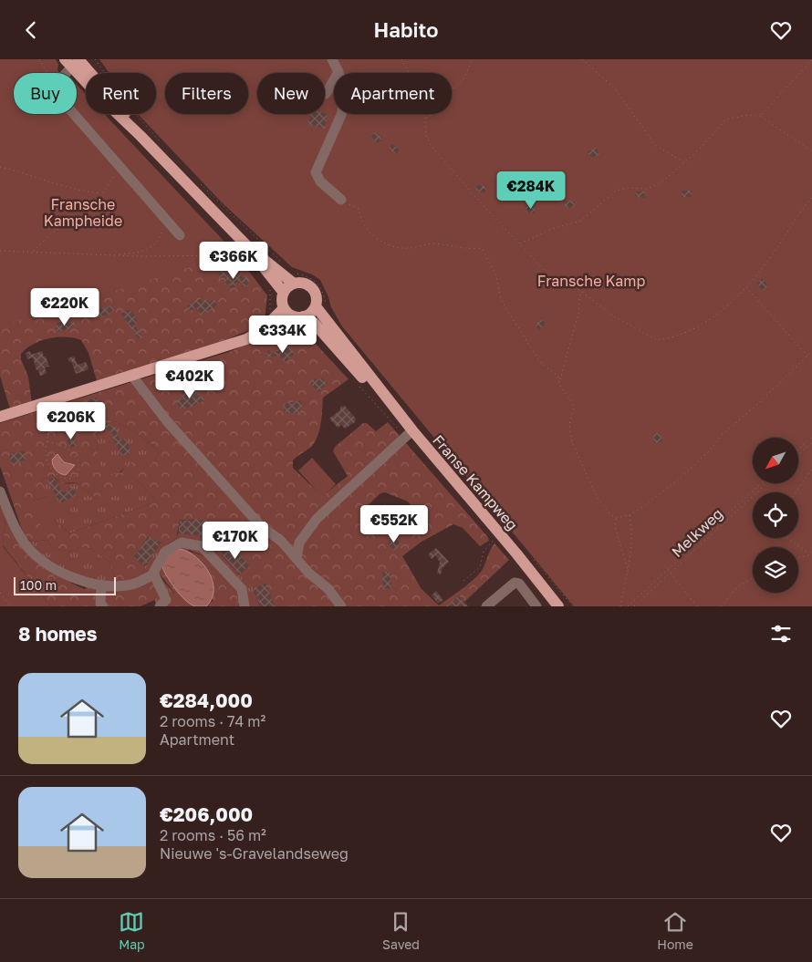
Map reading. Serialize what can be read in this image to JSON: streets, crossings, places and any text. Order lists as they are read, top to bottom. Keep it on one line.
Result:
{"streets":{"main road":["Franse Kampweg"],"path":["Melkweg"]},"parks":["Fransche Kampheide","Fransche Kamp"],"scale_bar":"100 m","north":"bottom left","page":{"header":"Habito","chip":["Buy","Rent","Filters","New","Apartment"],"price":["€284K","€366K","€220K","€334K","€402K","€206K","€552K","€170K"],"scale":"100 m","heading":"8 homes","list":[{"name":"€284,000","note":"2 rooms · 74 m² · Apartment"},{"name":"€206,000","note":"2 rooms · 56 m² · Nieuwe 's-Gravelandseweg"}],"tabs":["Map","Saved","Home"]}}
